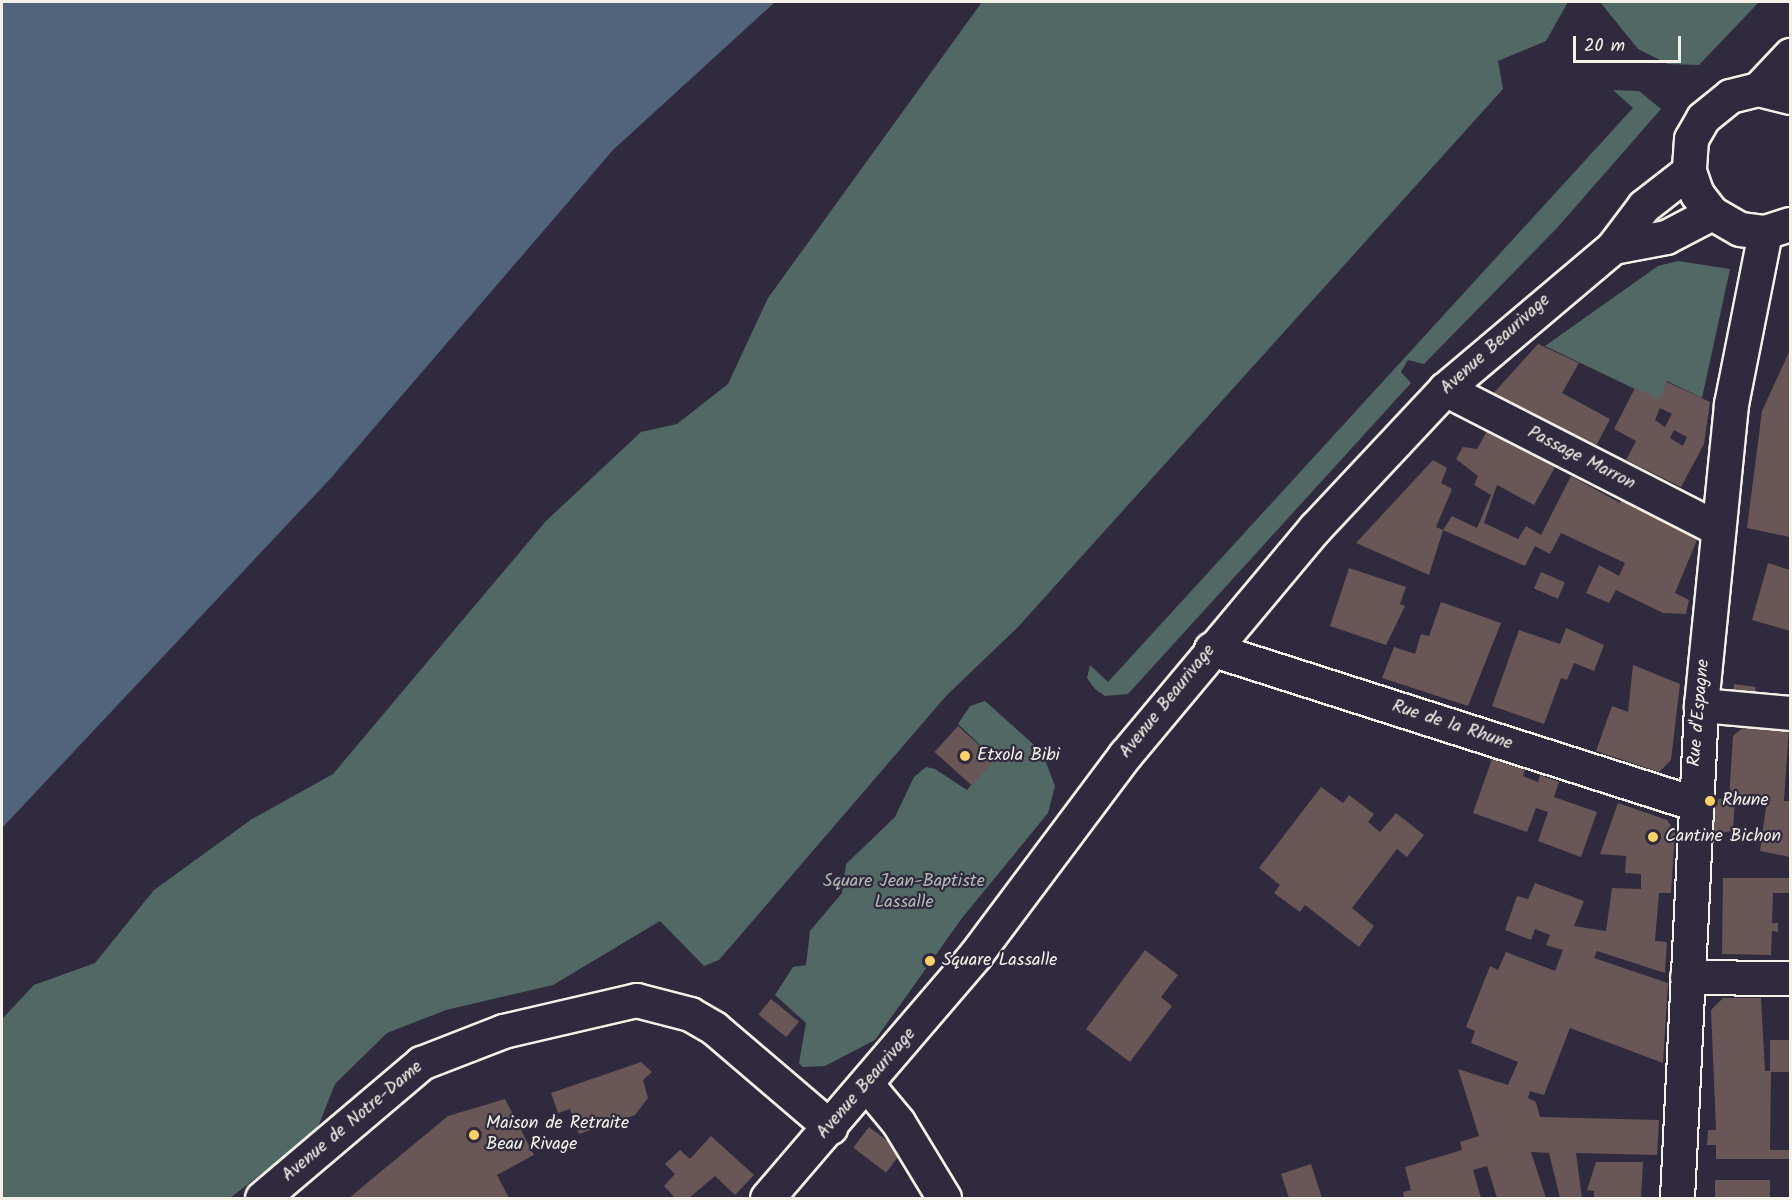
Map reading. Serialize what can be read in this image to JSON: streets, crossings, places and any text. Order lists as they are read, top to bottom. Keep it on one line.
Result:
{"streets":{"street":["Avenue Beaurivage","Passage Marron","Rue d'Espagne","Rue de la Rhune","Avenue de Notre-Dame"]},"crossings":[["Avenue Beaurivage","Passage Marron"],["Avenue Beaurivage","Rue de la Rhune"],["Avenue Beaurivage","Avenue de Notre-Dame"],["Passage Marron","Rue d'Espagne"],["Rue d'Espagne","Rue de la Rhune"]],"parks":["Square Jean-Baptiste Lassalle"],"places":["Etxola Bibi","Rhune","Cantine Bichon","Square Lassalle","Maison de Retraite Beau Rivage"],"scale_bar":"20 m"}
